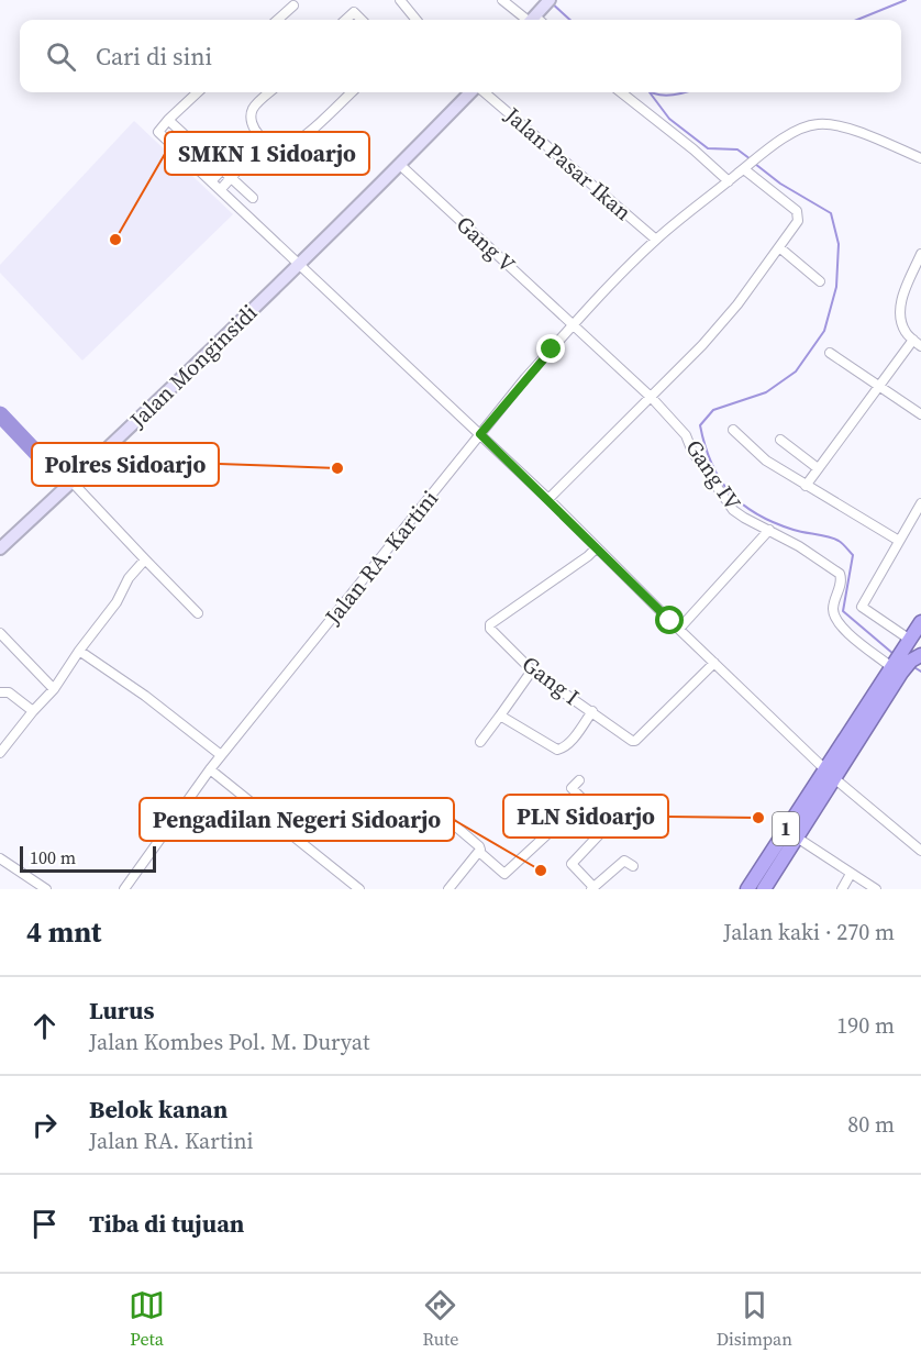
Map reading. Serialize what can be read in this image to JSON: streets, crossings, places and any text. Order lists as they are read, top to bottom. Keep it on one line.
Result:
{"streets":{"highway":["1"],"main road":["Jalan Monginsidi"],"street":["Jalan Pasar Ikan","Gang V","Gang IV","Jalan RA. Kartini","Gang I"]},"crossings":[["Jalan Pasar Ikan","Jalan RA. Kartini"],["Gang V","Jalan Monginsidi"],["Gang V","Gang IV"],["Gang V","Jalan RA. Kartini"],["Gang IV","Jalan RA. Kartini"],["Gang IV","1"]],"places":["SMKN 1 Sidoarjo","Polres Sidoarjo","PLN Sidoarjo","Pengadilan Negeri Sidoarjo"],"scale_bar":"100 m","page":{"search":"Cari di sini","scale":"100 m","heading":["4 mnt","Jalan kaki · 270 m"],"list":[["Lurus","Jalan Kombes Pol. M. Duryat","190 m"],["Belok kanan","Jalan RA. Kartini","80 m"],"Tiba di tujuan"],"nav":["Peta","Rute","Disimpan"]}}
